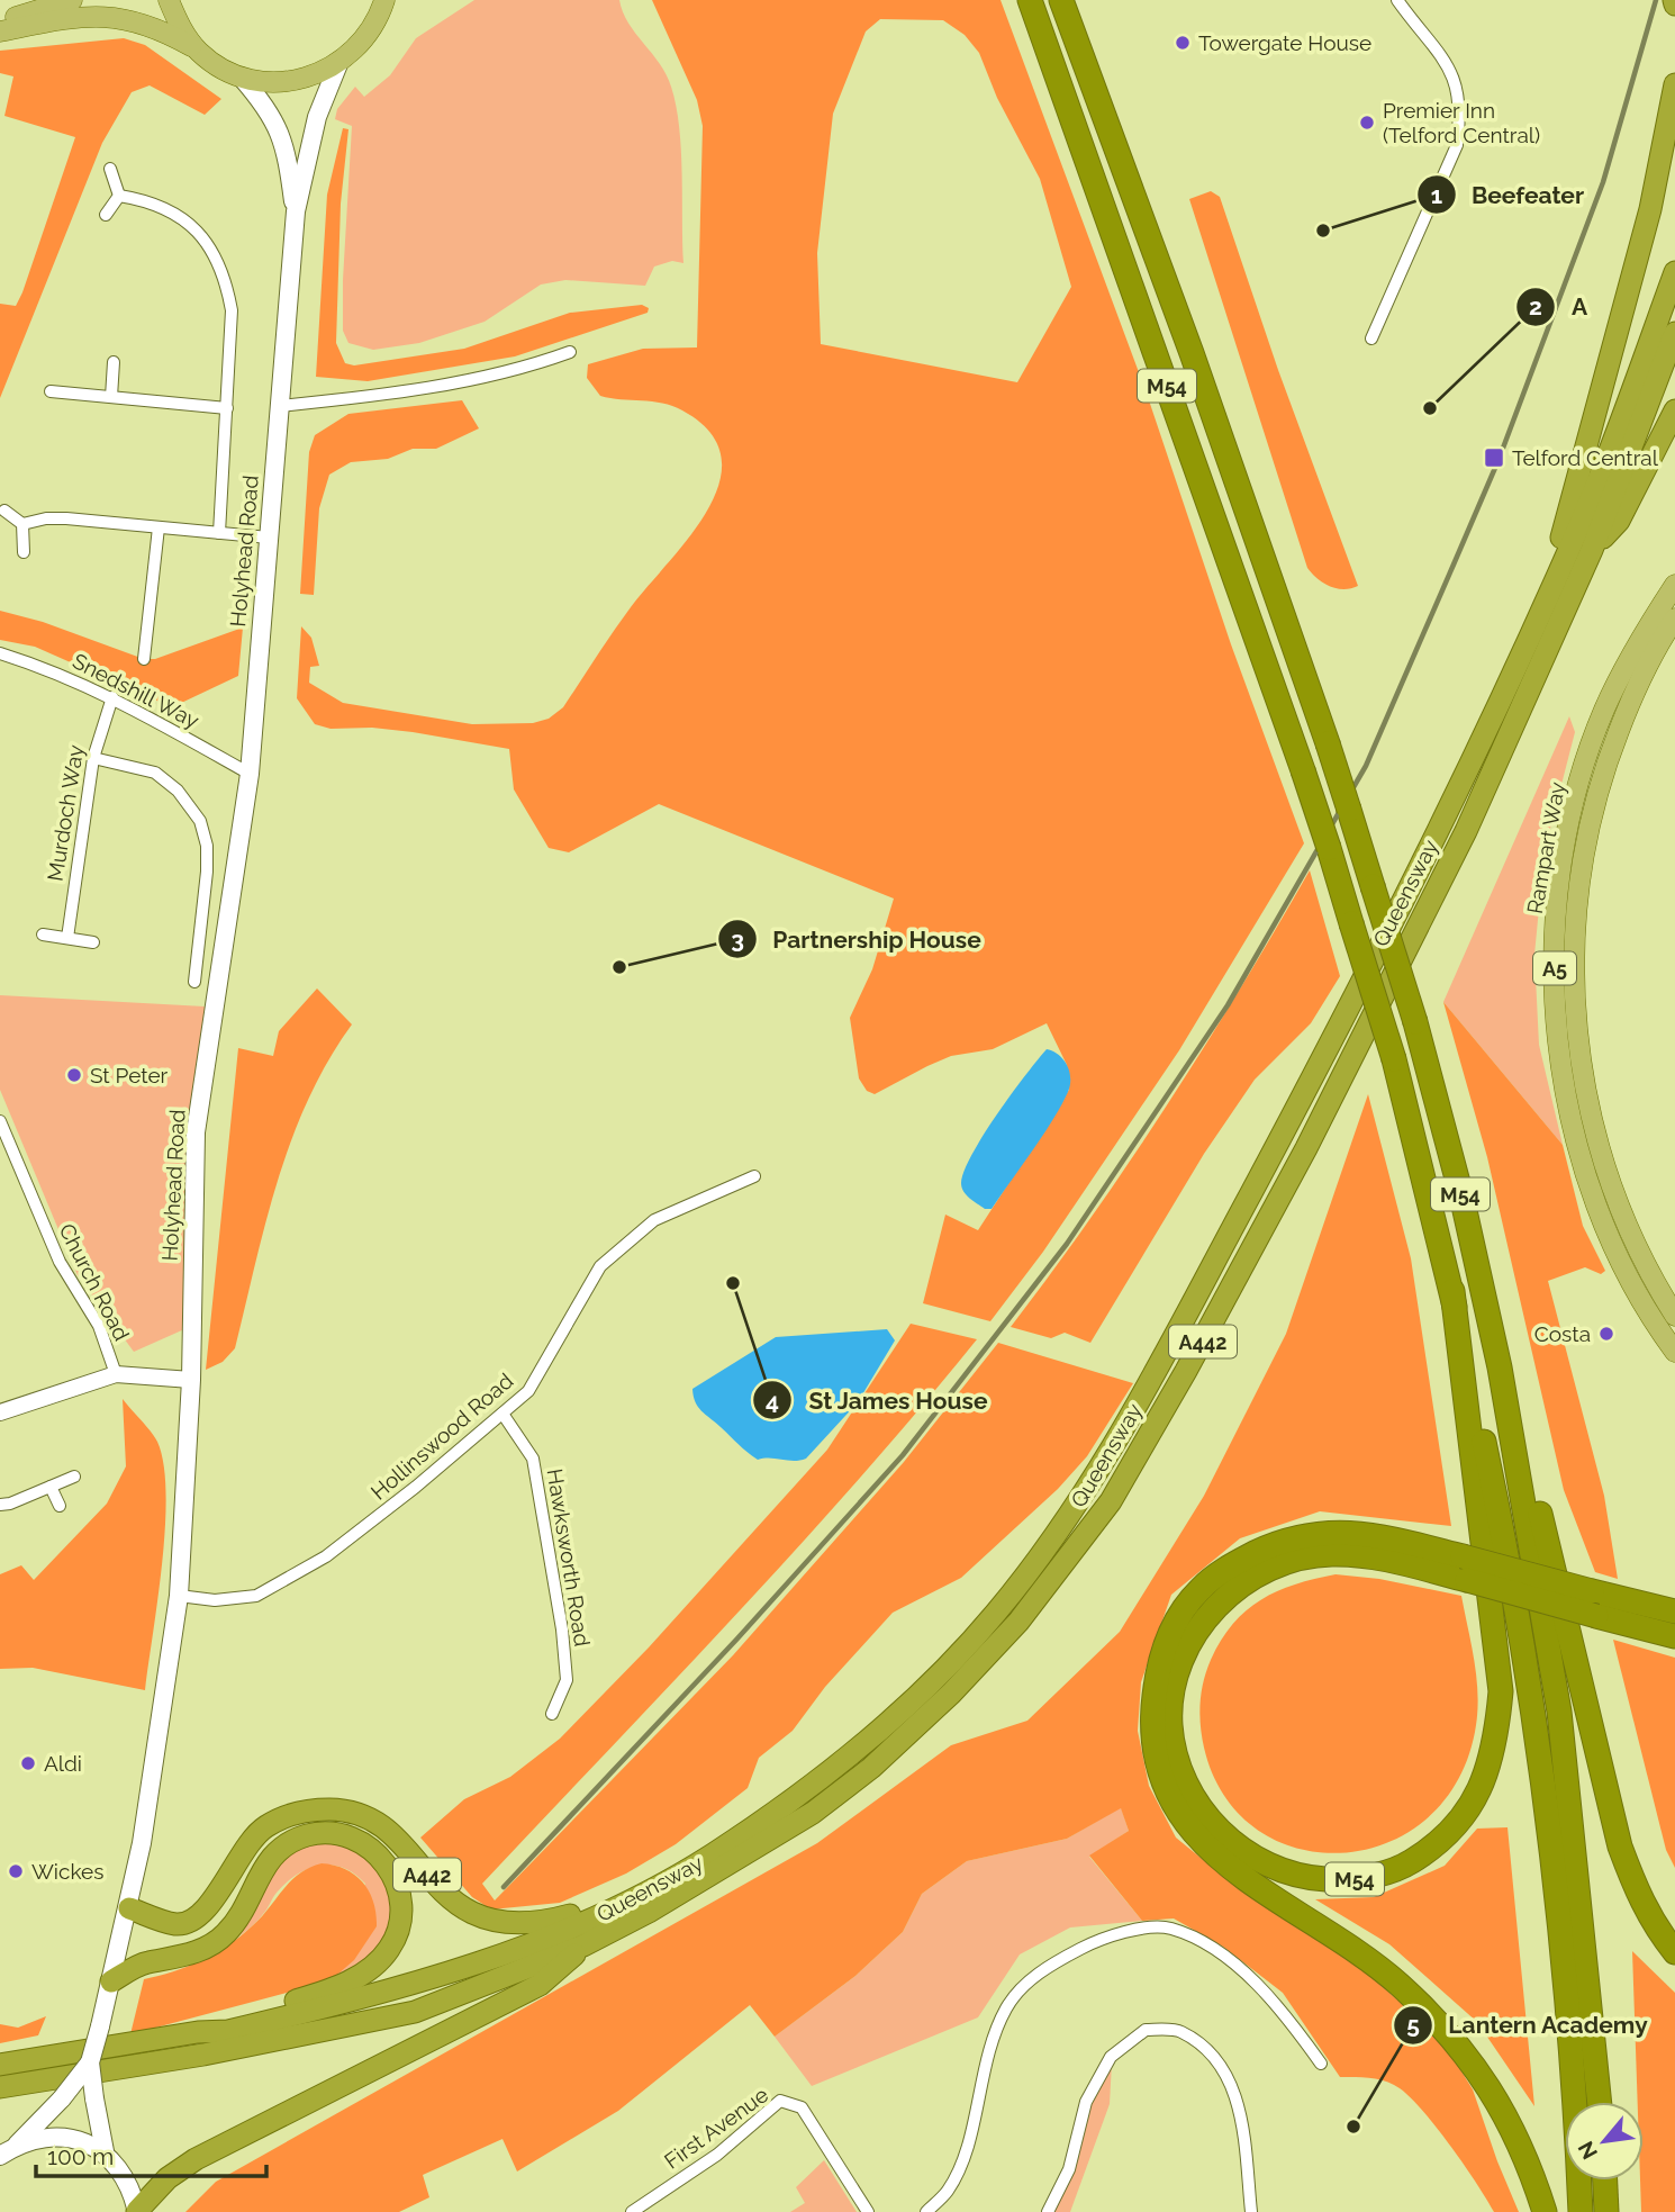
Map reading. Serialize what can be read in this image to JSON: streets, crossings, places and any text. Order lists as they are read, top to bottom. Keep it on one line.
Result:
{"streets":{"highway":["M54","Queensway","A442"],"main road":["Holyhead Road","Rampart Way","A5"],"street":["Snedshill Way","Murdoch Way","Church Road","Hollinswood Road","Hawksworth Road","First Avenue"]},"crossings":[["Holyhead Road","Snedshill Way"],["Holyhead Road","A442"],["Holyhead Road","Hollinswood Road"],["Snedshill Way","Murdoch Way"],["Queensway","A442"],["Hollinswood Road","Hawksworth Road"]],"places":{"other":["Towergate House","Premier Inn (Telford Central)","Beefeater","A","Partnership House","St Peter","St James House","Costa","Aldi","Wickes","Lantern Academy"],"transit":["Telford Central"]},"scale_bar":"100 m","north":"bottom left"}
